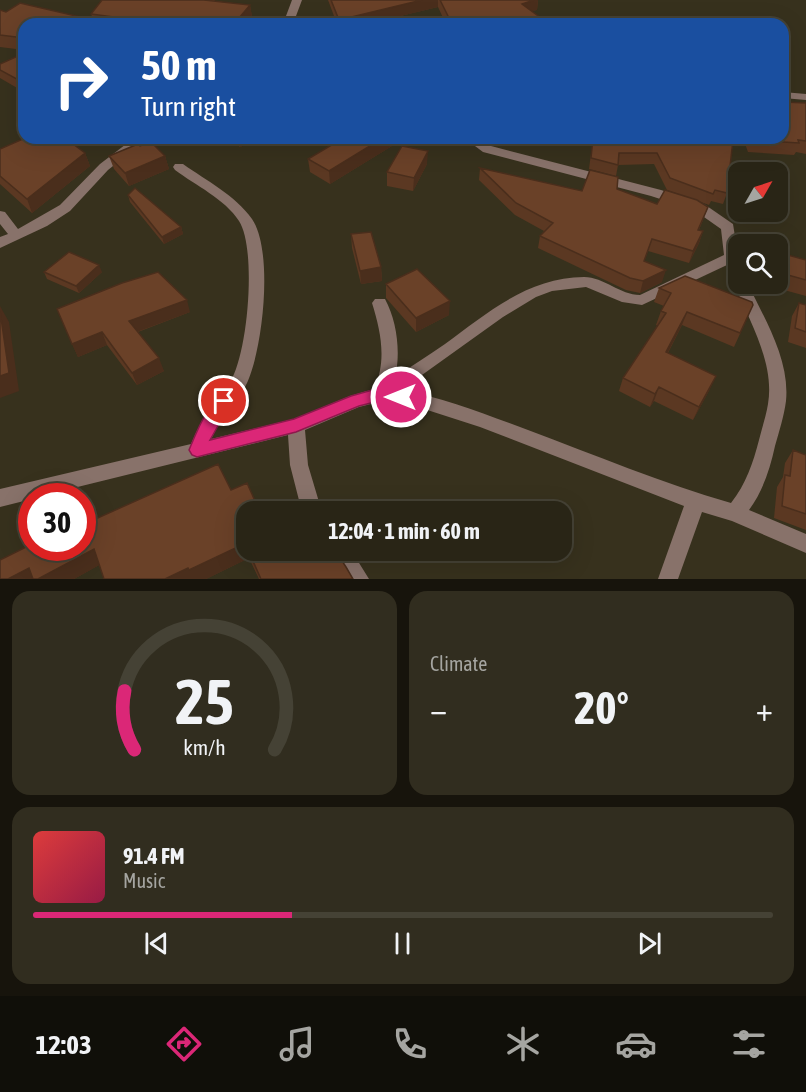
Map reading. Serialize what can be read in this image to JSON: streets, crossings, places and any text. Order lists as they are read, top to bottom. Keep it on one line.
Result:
{"north":"top right","page":{"turn":["50 m","Turn right"],"limit":"30","trip":"12:04 · 1 min · 60 m","tile":"Climate","heat":["−","20°","+"],"song":["91.4 FM","Music"],"tabs":"12:03","gauge":["25","km/h"]}}
